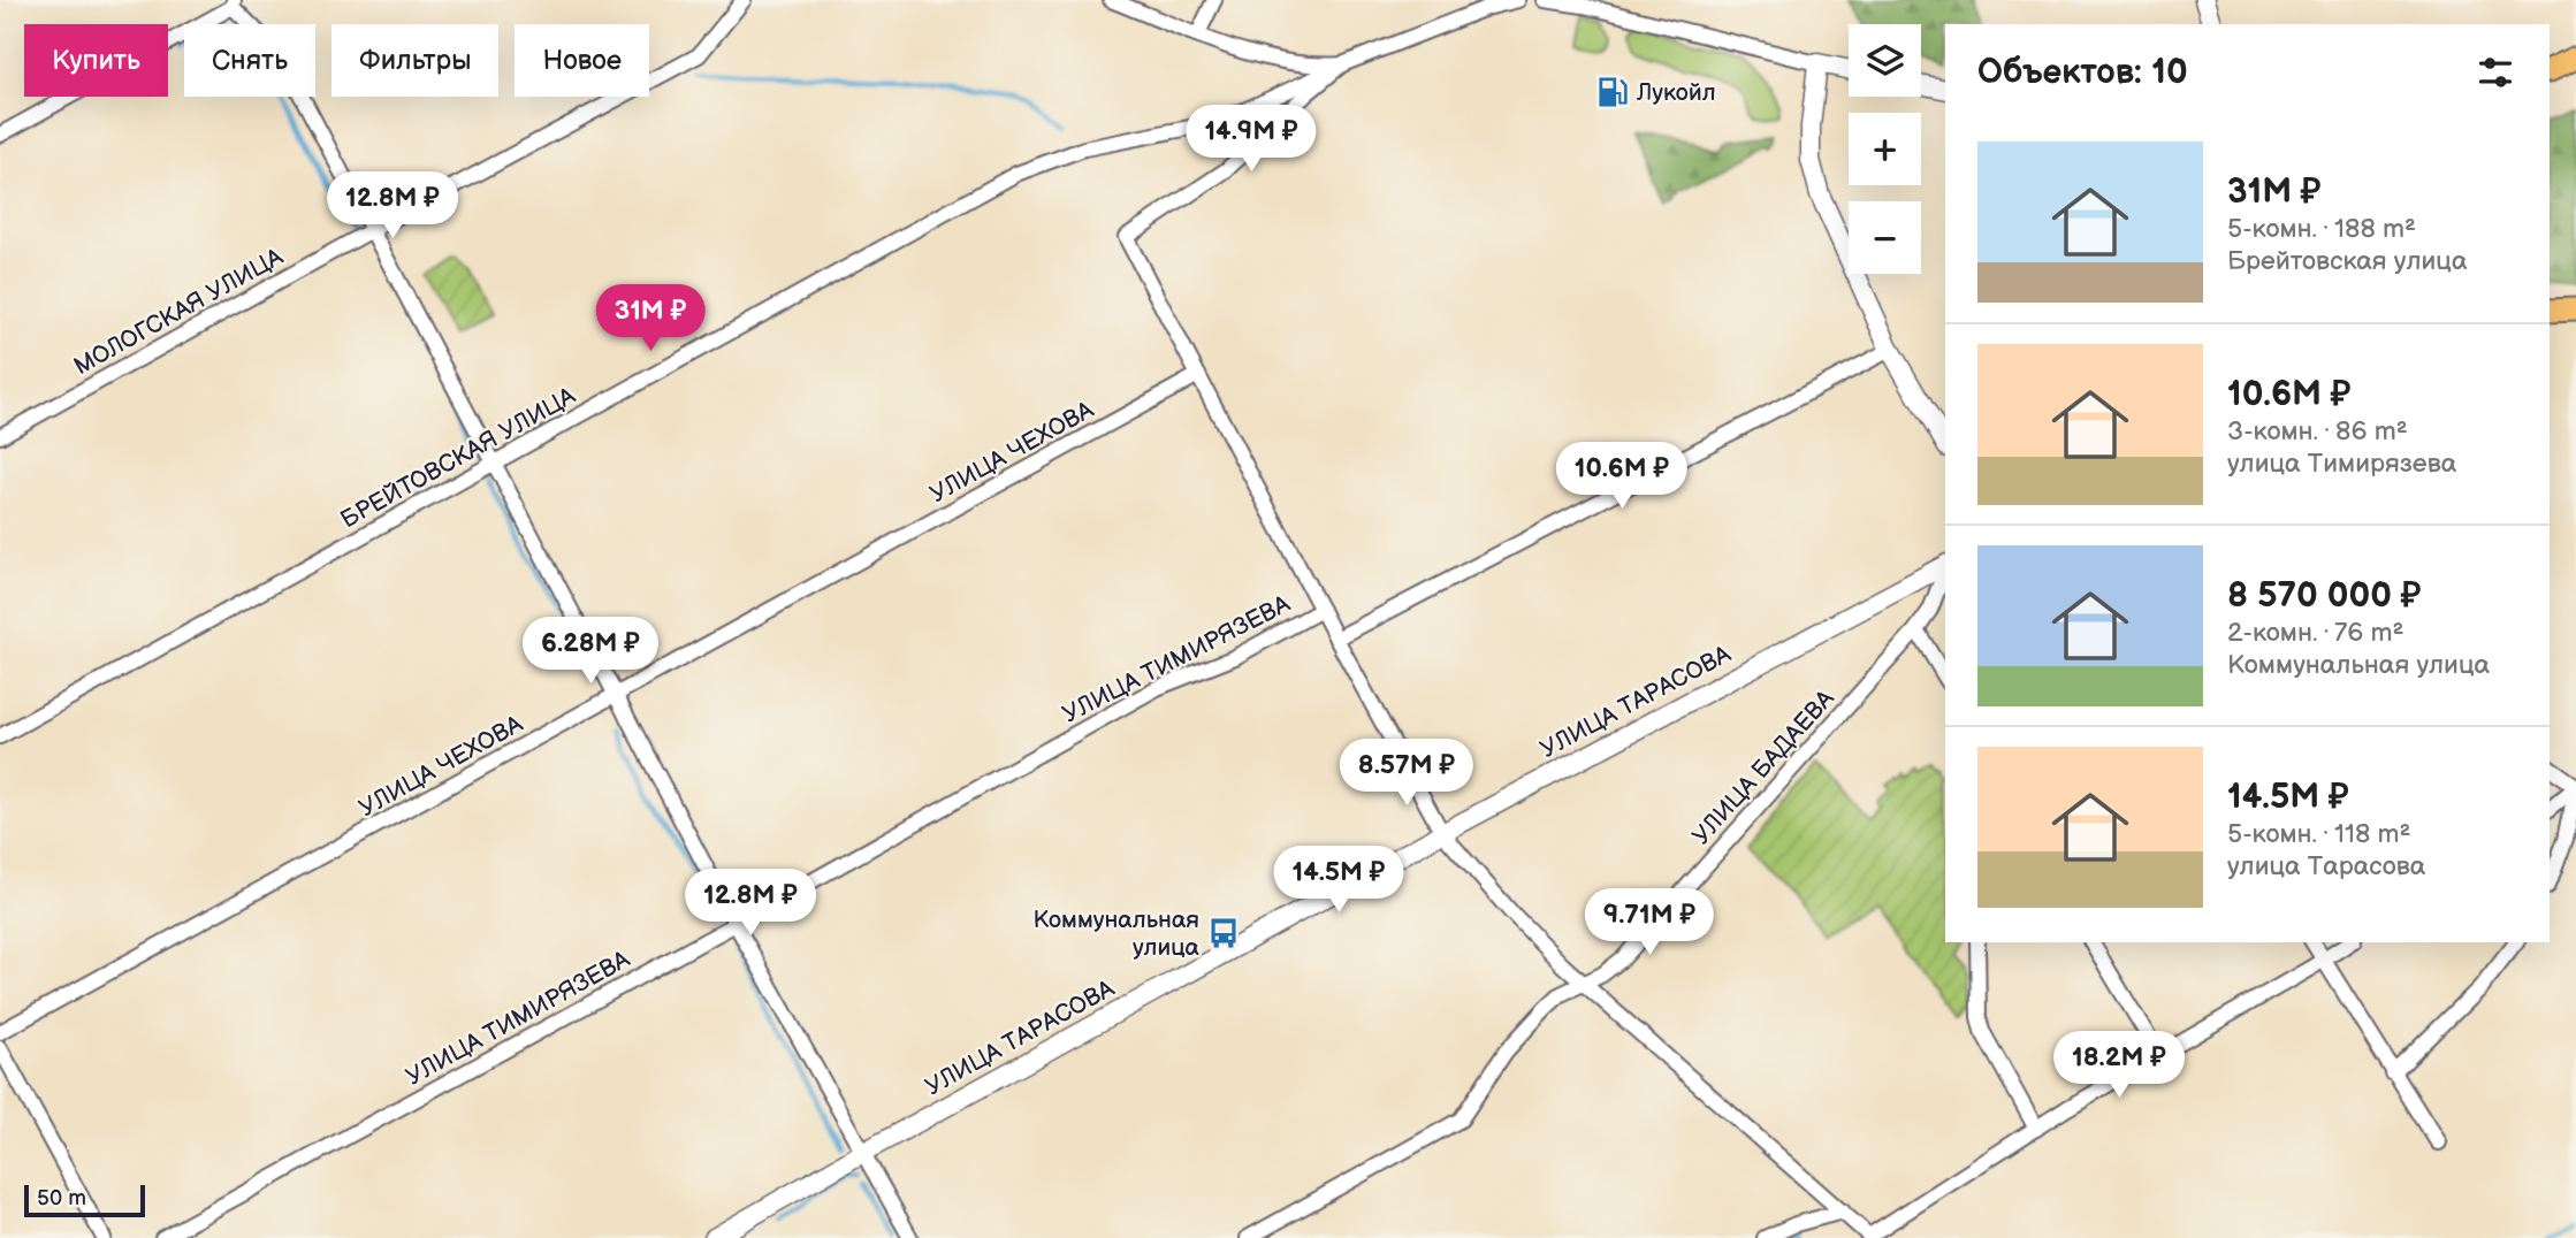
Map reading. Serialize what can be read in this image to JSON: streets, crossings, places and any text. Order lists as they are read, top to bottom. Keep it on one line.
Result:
{"streets":{"street":["МОЛОГСКАЯ УЛИЦА","УЛИЦА ЧЕХОВА","БРЕЙТОВСКАЯ УЛИЦА","УЛИЦА ТИМИРЯЗЕВА","УЛИЦА ТАРАСОВА","УЛИЦА БАДАЕВА"]},"places":{"fuel station":["Лукойл"],"bus stop":["Коммунальная улица"]},"scale_bar":"50 m","page":{"map_buttons":["+","−"],"chip":["Купить","Снять","Фильтры","Новое"],"heading":"Объектов: 10","price":["14.9M ₽","12.8M ₽","31M ₽","10.6M ₽","6.28M ₽","8.57M ₽","14.5M ₽","12.8M ₽","9.71M ₽","18.2M ₽"],"list":[{"name":"31M ₽","note":"5-комн. · 188 m² · Брейтовская улица"},{"name":"10.6M ₽","note":"3-комн. · 86 m² · улица Тимирязева"},{"name":"8 570 000 ₽","note":"2-комн. · 76 m² · Коммунальная улица"},{"name":"14.5M ₽","note":"5-комн. · 118 m² · улица Тарасова"}],"scale":"50 m"}}
